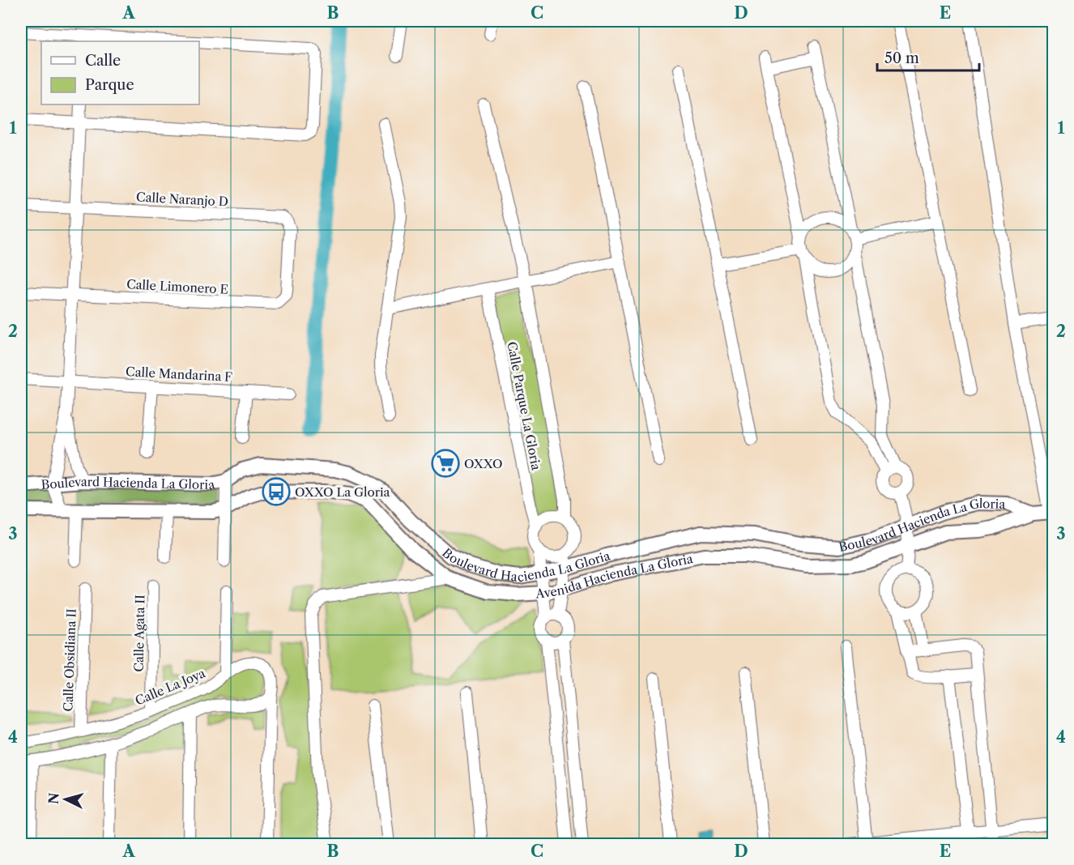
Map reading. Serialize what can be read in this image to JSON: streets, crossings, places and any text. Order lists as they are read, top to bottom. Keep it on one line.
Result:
{"streets":{"street":["Calle Naranjo D","Calle Limonero E","Calle Mandarina F","Calle Parque La Gloria","Boulevard Hacienda La Gloria","Avenida Hacienda La Gloria","Calle Agata II","Calle Obsidiana II","Calle La Joya"]},"crossings":[["Calle Naranjo D","Calle Limonero E"],["Boulevard Hacienda La Gloria","Avenida Hacienda La Gloria"],["Calle Agata II","Calle La Joya"],["Calle Obsidiana II","Calle La Joya"]],"places":{"supermarket":["OXXO"],"bus stop":["OXXO La Gloria"]},"legend":["Calle","Parque"],"scale_bar":"50 m","north":"left","grid":{"columns":["A","B","C","D","E"],"rows":["1","2","3","4"]}}
